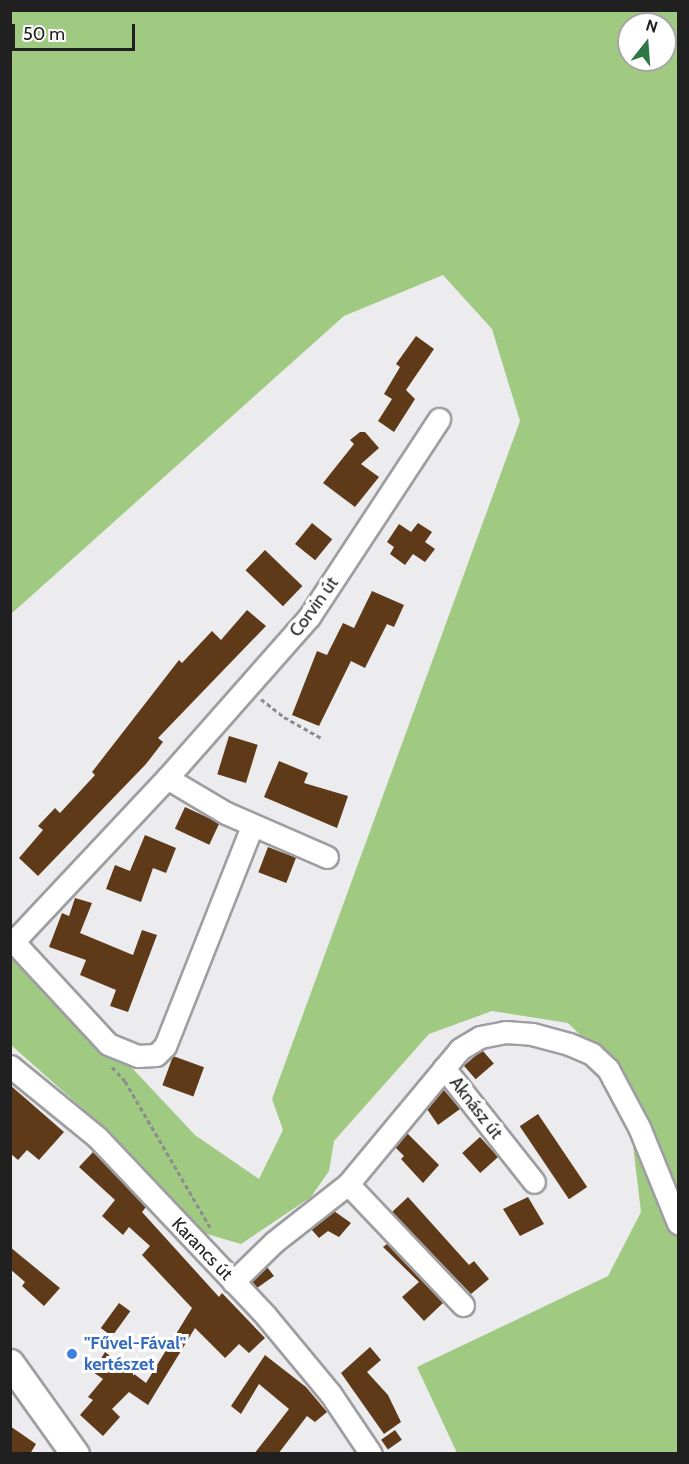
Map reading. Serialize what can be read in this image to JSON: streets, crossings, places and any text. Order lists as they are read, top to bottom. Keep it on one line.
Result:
{"streets":{"street":["Corvin út","Aknász út","Karancs út"]},"crossings":[["Aknász út","Karancs út"]],"places":["\"Fűvel-Fával\" kertészet"],"scale_bar":"50 m","north":"top"}
